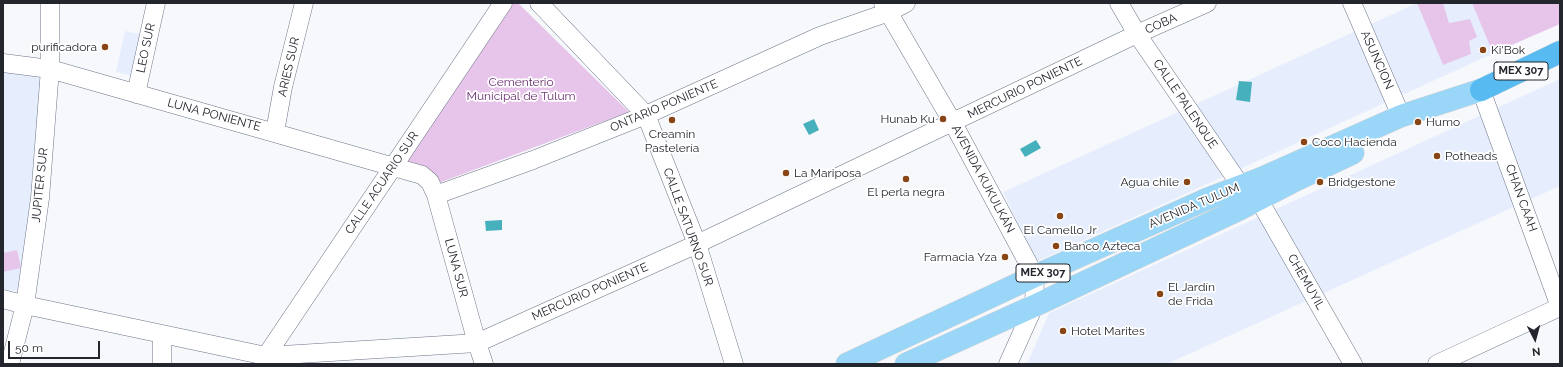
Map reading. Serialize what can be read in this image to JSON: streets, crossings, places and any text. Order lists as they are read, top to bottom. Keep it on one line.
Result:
{"streets":{"highway":["MEX 307","AVENIDA TULUM"],"street":["COBA","LEO SUR","ASUNCION","ARIES SUR","MERCURIO PONIENTE","CALLE PALENQUE","ONTARIO PONIENTE","LUNA PONIENTE","AVENIDA KUKULKÁN","CALLE ACUARIO SUR","JUPITER SUR","CHAN CAAH","CALLE SATURNO SUR","LUNA SUR","CHEMUYIL"]},"crossings":[["COBA","MERCURIO PONIENTE"],["COBA","CALLE PALENQUE"],["LEO SUR","LUNA PONIENTE"],["ASUNCION","AVENIDA TULUM"],["ARIES SUR","LUNA PONIENTE"],["MERCURIO PONIENTE","CALLE PALENQUE"],["MERCURIO PONIENTE","AVENIDA KUKULKÁN"],["MERCURIO PONIENTE","CALLE ACUARIO SUR"],["MERCURIO PONIENTE","JUPITER SUR"],["MERCURIO PONIENTE","CALLE SATURNO SUR"],["MERCURIO PONIENTE","LUNA SUR"],["CALLE PALENQUE","AVENIDA TULUM"],["CALLE PALENQUE","CHEMUYIL"],["ONTARIO PONIENTE","AVENIDA KUKULKÁN"],["ONTARIO PONIENTE","CALLE SATURNO SUR"],["ONTARIO PONIENTE","LUNA SUR"],["LUNA PONIENTE","CALLE ACUARIO SUR"],["LUNA PONIENTE","JUPITER SUR"],["LUNA PONIENTE","LUNA SUR"],["AVENIDA KUKULKÁN","AVENIDA TULUM"],["CHAN CAAH","AVENIDA TULUM"],["AVENIDA TULUM","CHEMUYIL"]],"parks":["Cementerio Municipal de Tulum"],"places":["purificadora","Ki'Bok","Hunab Ku","Creamin Pastelería","Humo","Coco Hacienda","Potheads","La Mariposa","El perla negra","Agua chile","Bridgestone","El Camello Jr","Banco Azteca","Farmacia Yza","El Jardín de Frida","Hotel Marites"],"scale_bar":"50 m","north":"bottom"}
